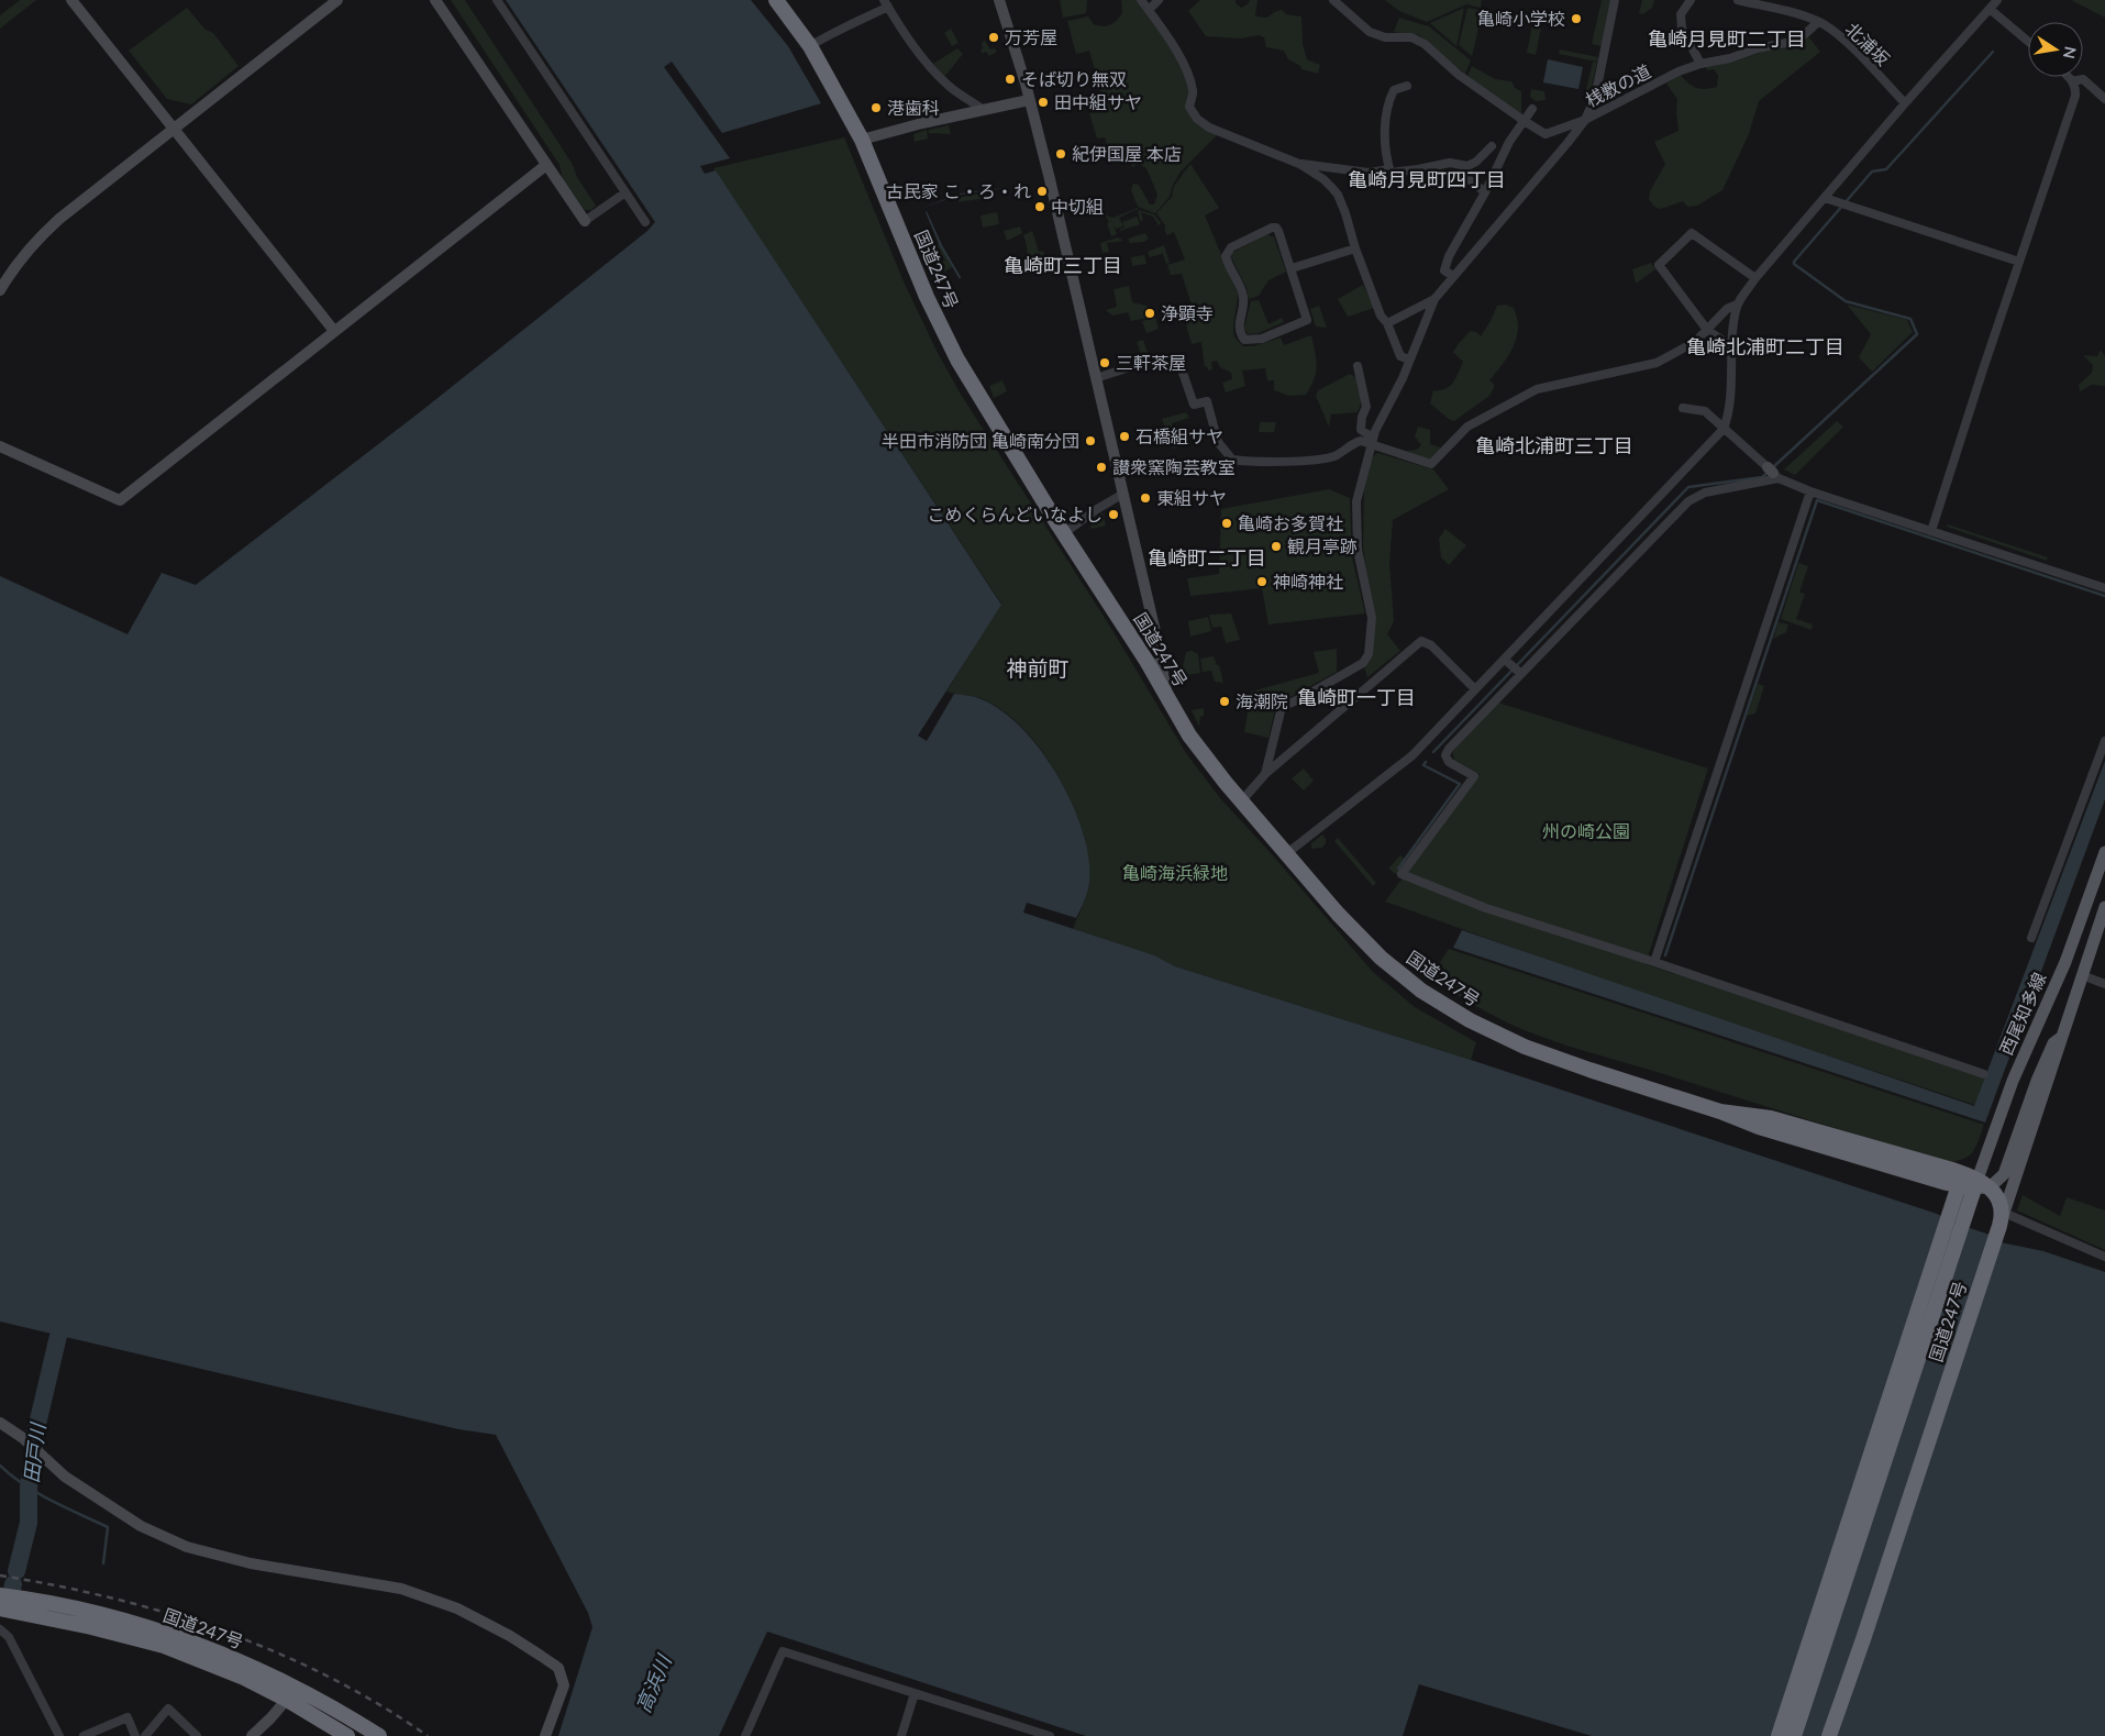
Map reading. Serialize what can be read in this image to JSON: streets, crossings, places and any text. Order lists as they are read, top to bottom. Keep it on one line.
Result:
{"streets":{"highway":["国道247号"],"main road":["西尾知多線"],"street":["北浦坂","桟敷の道"]},"crossings":[["北浦坂","桟敷の道"],["国道247号","西尾知多線"]],"districts":["亀崎月見町二丁目","亀崎月見町四丁目","亀崎町三丁目","亀崎北浦町二丁目","亀崎北浦町三丁目","亀崎町二丁目","神前町","亀崎町一丁目"],"water":["田戸川","高浜川"],"parks":["州の崎公園","亀崎海浜緑地"],"places":["亀崎小学校","万芳屋","そば切り無双","田中組サヤ","港歯科","紀伊国屋 本店","古民家 こ・ろ・れ","中切組","浄顕寺","三軒茶屋","石橋組サヤ","半田市消防団 亀崎南分団","讃衆窯陶芸教室","東組サヤ","こめくらんどいなよし","亀崎お多賀社","観月亭跡","神崎神社","海潮院"],"north":"right"}
